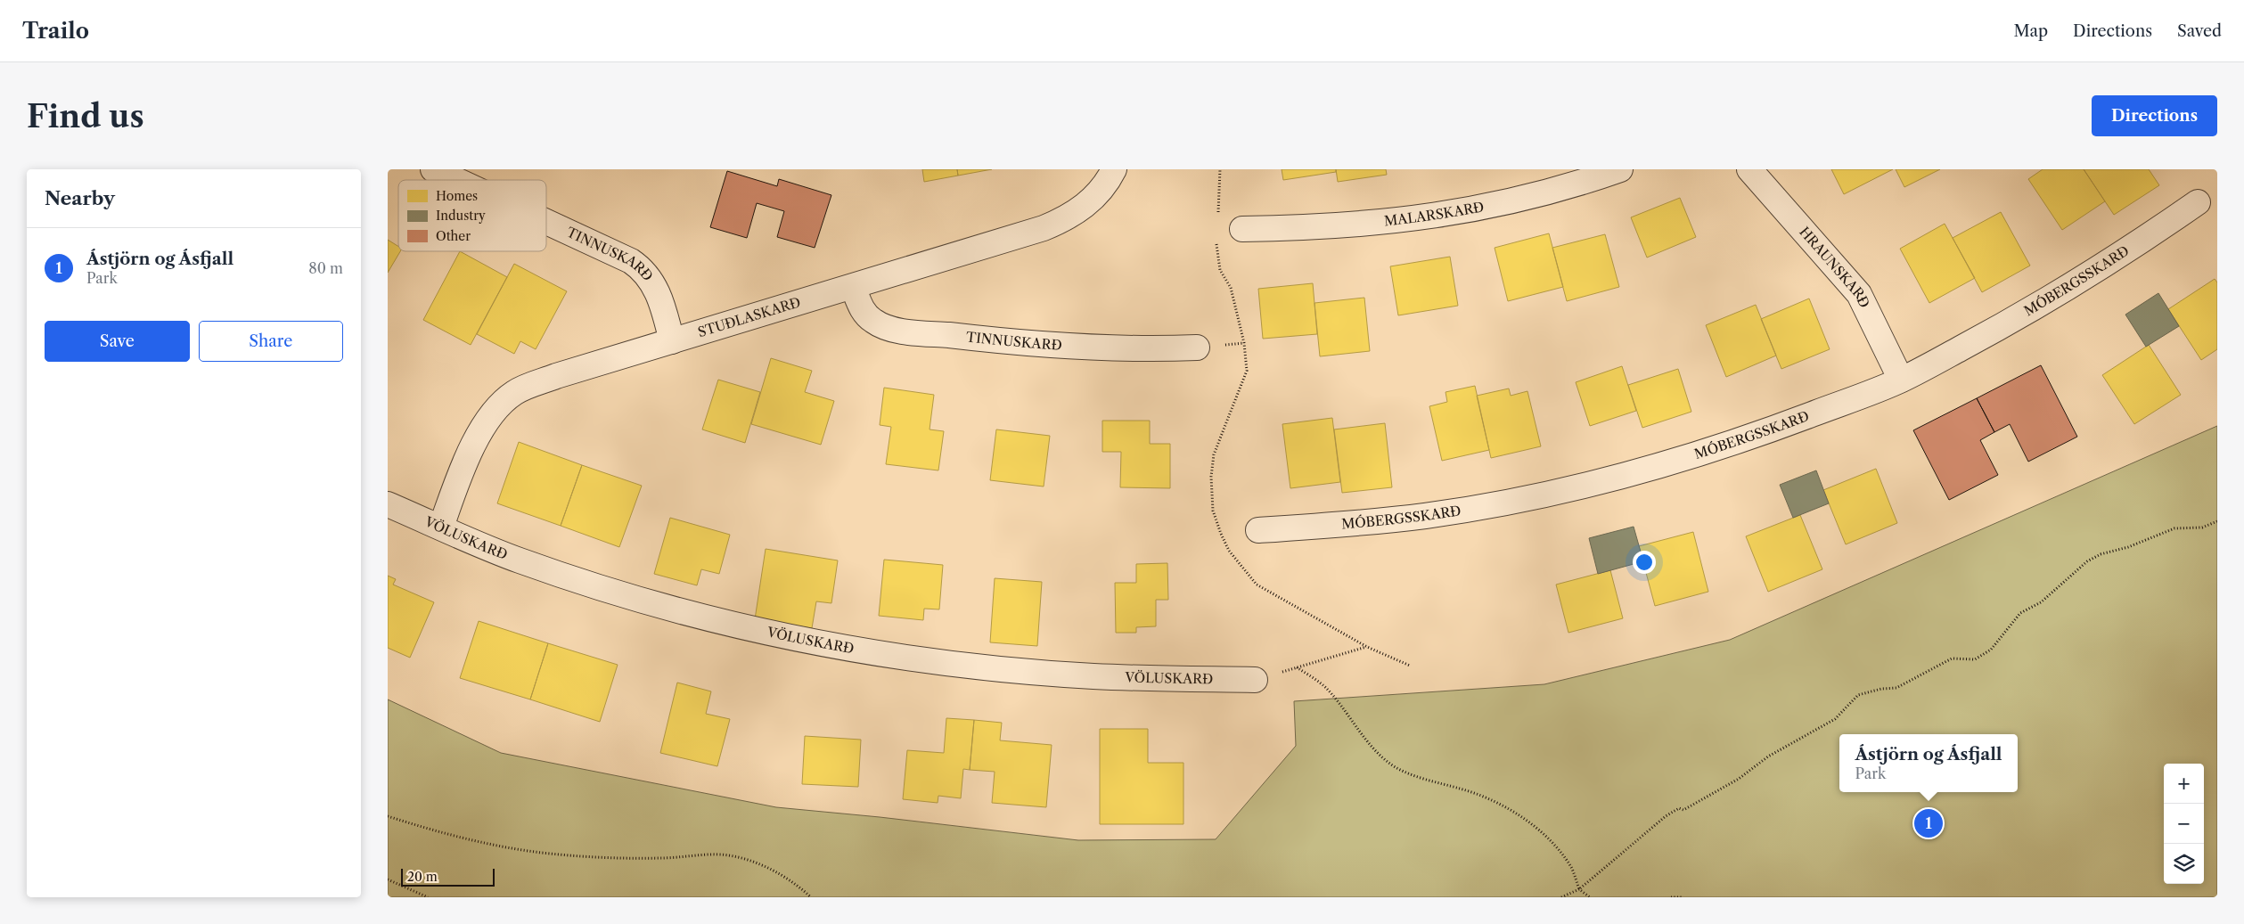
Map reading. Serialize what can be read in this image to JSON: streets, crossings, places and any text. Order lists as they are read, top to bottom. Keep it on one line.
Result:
{"streets":{"street":["MALARSKARÐ","TINNUSKARÐ","HRAUNSKARÐ","MÓBERGSSKARÐ","STUÐLASKARÐ","VÖLUSKARÐ"]},"crossings":[["TINNUSKARÐ","STUÐLASKARÐ"],["HRAUNSKARÐ","MÓBERGSSKARÐ"],["STUÐLASKARÐ","VÖLUSKARÐ"]],"legend":["Homes","Industry","Other"],"scale_bar":"20 m","page":{"header":"Trailo","nav":["Map","Directions","Saved"],"buttons":["Directions",["Save","Share"]],"title":"Find us","heading":"Nearby","list":[{"mark":"1","name":"Ástjörn og Ásfjall","note":"Park","value":"80 m"}],"popup":["Ástjörn og Ásfjall","Park"],"map_buttons":["+","−"],"pins":"1","scale":"20 m"}}
